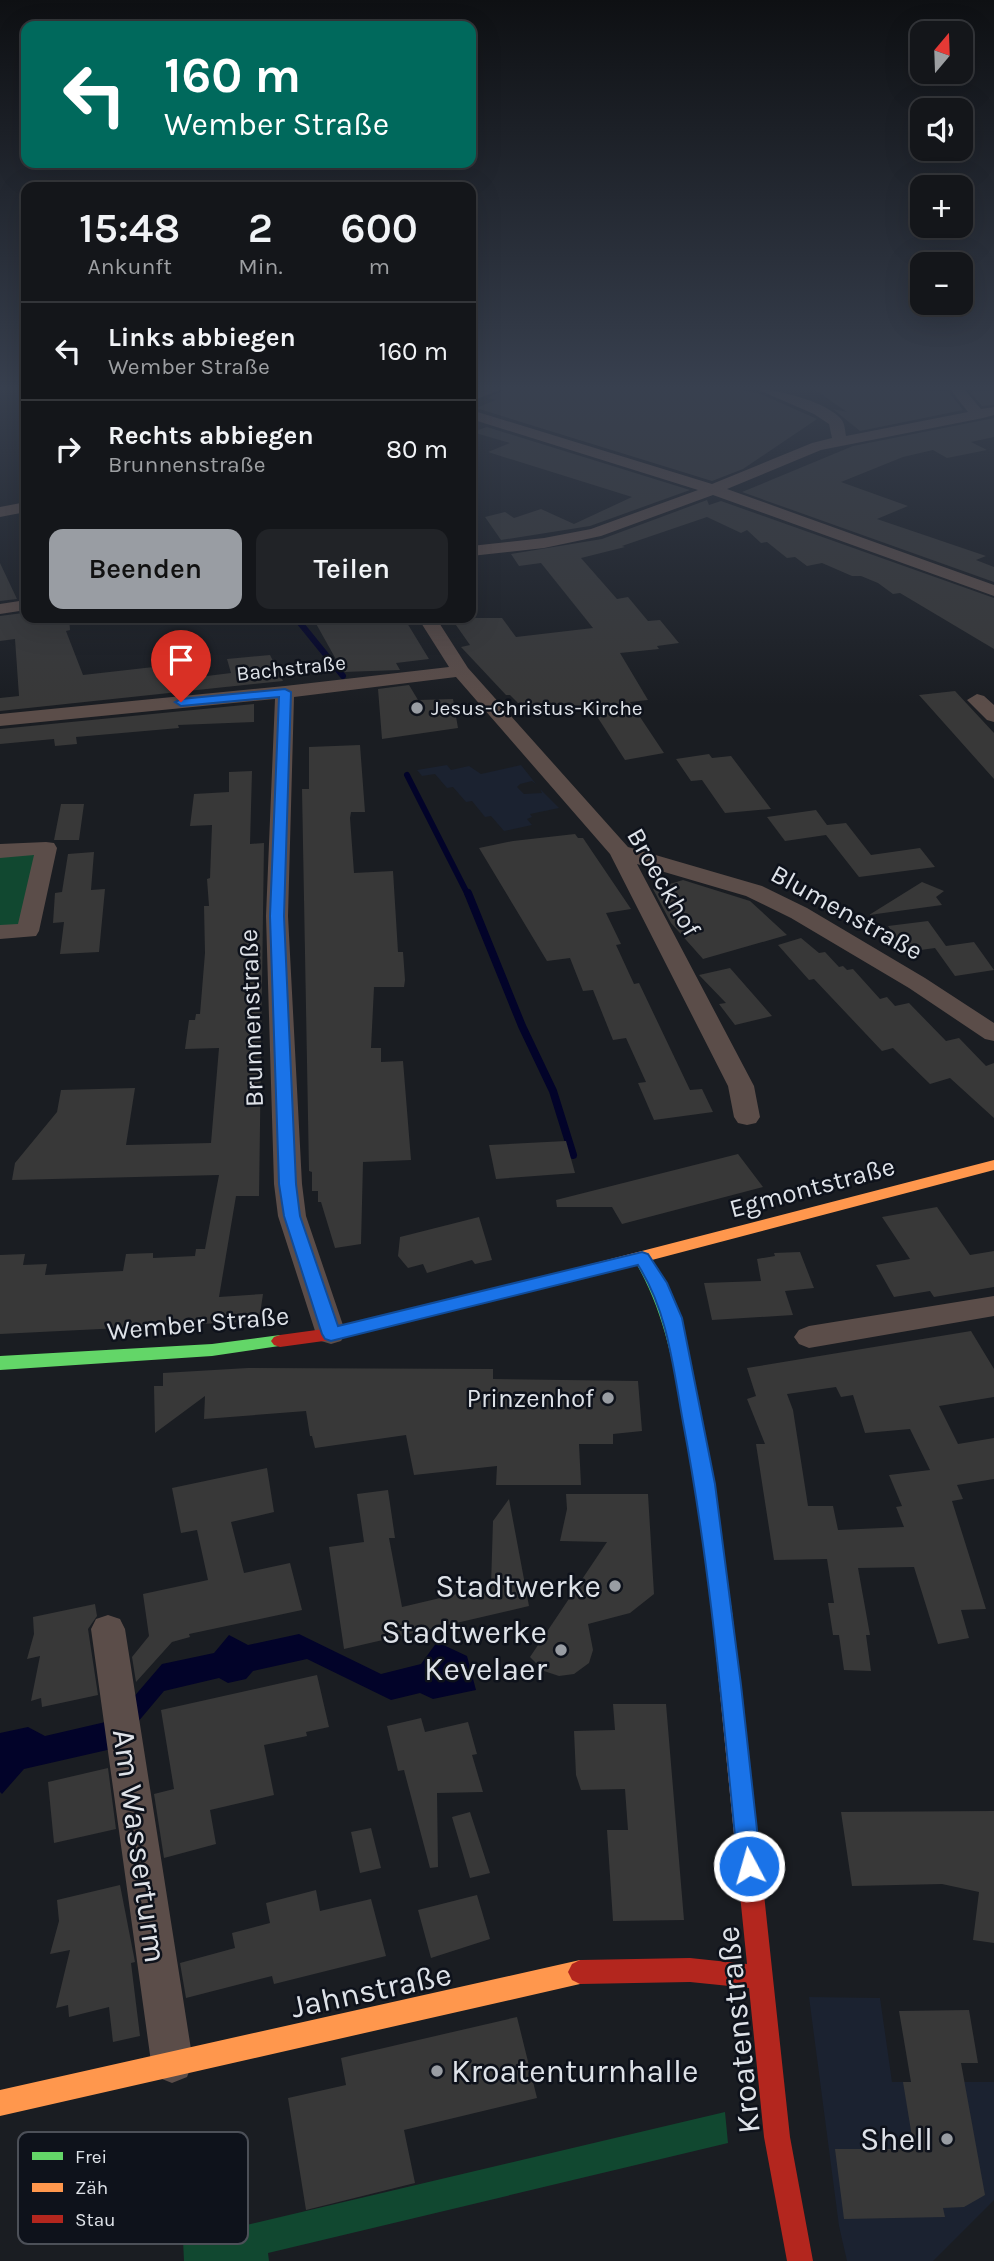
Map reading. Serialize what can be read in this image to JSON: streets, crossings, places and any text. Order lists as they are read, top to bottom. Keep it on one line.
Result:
{"streets":{"street":["Bachstraße","Broeckhof","Blumenstraße","Brunnenstraße","Egmontstraße","Wember Straße","Am Wasserturm","Jahnstraße","Kroatenstraße"]},"crossings":[["Bachstraße","Broeckhof"],["Bachstraße","Brunnenstraße"],["Broeckhof","Blumenstraße"],["Brunnenstraße","Wember Straße"],["Egmontstraße","Wember Straße"],["Egmontstraße","Kroatenstraße"],["Wember Straße","Kroatenstraße"],["Am Wasserturm","Jahnstraße"],["Jahnstraße","Kroatenstraße"]],"places":["Jesus-Christus-Kirche","Prinzenhof","Stadtwerke","Stadtwerke Kevelaer","Kroatenturnhalle","Shell"],"legend":["Frei","Zäh","Stau"],"north":"top","page":{"map_buttons":["+","−"],"turn":["160 m","Wember Straße"],"eta":["15:48","Ankunft","2","Min.","600","m"],"list":[{"name":"Links abbiegen","note":"Wember Straße","value":"160 m"},{"name":"Rechts abbiegen","note":"Brunnenstraße","value":"80 m"}],"buttons":["Beenden","Teilen"]}}
